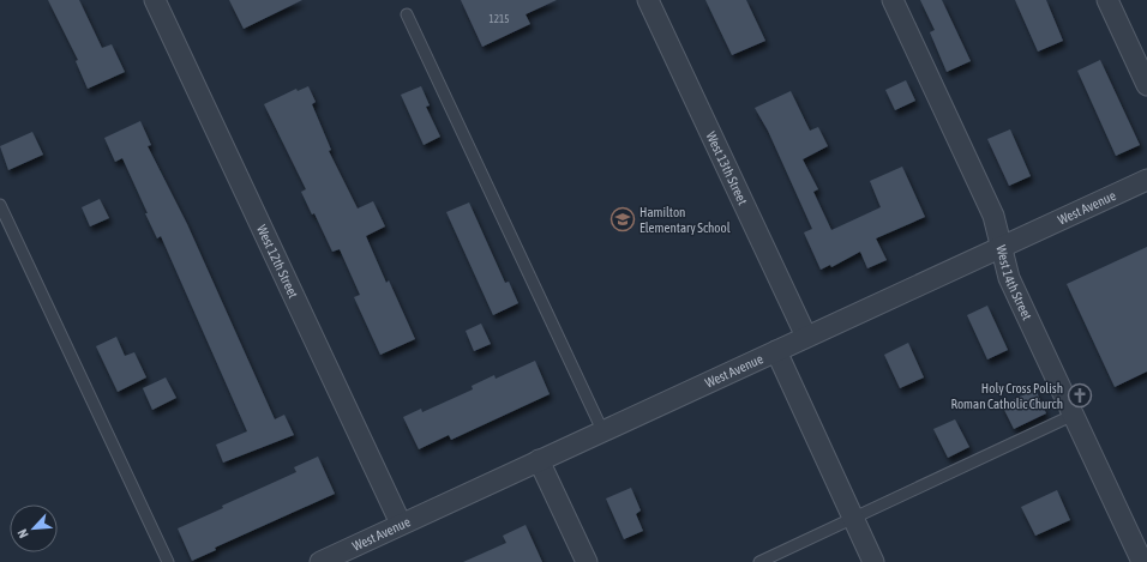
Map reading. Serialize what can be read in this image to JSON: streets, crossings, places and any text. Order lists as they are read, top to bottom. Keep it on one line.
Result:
{"streets":{"street":["West 13th Street","West Avenue","West 12th Street","West 14th Street"]},"crossings":[["West 13th Street","West Avenue"],["West Avenue","West 12th Street"],["West Avenue","West 14th Street"]],"places":{"school or university":["Hamilton Elementary School"],"church":["Holy Cross Polish Roman Catholic Church"]},"house_numbers":["1215"],"north":"bottom left"}
